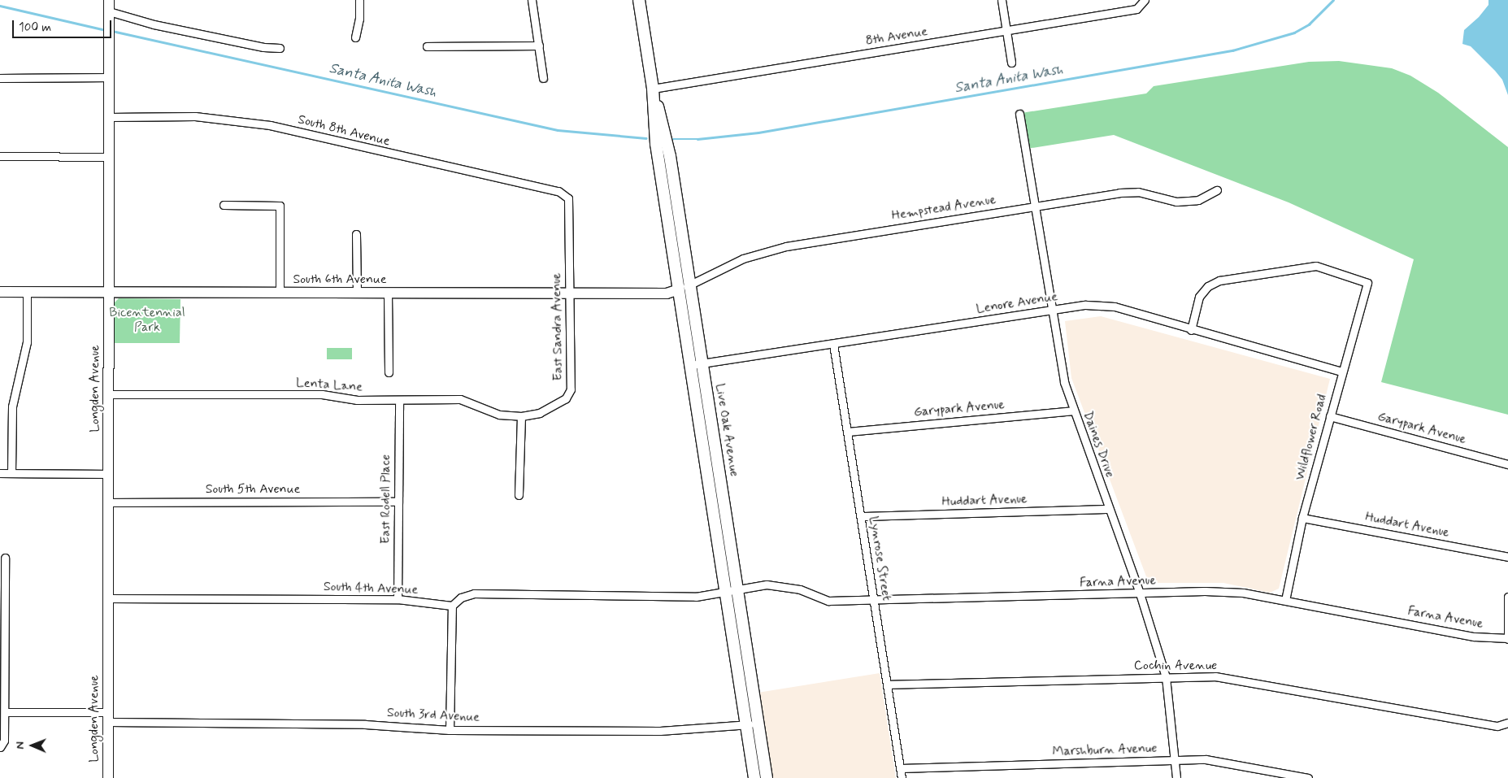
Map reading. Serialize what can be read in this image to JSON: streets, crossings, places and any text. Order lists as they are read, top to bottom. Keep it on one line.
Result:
{"streets":{"main road":["Live Oak Avenue"],"street":["8th Avenue","South 8th Avenue","Hempstead Avenue","South 6th Avenue","Lenore Avenue","East Sandra Avenue","Lenta Lane","Longden Avenue","Garypark Avenue","Wildflower Road","Daines Drive","South 5th Avenue","East Rodell Place","Huddart Avenue","Lynrose Street","Farna Avenue","South 4th Avenue","Cochin Avenue","South 3rd Avenue","Marshburn Avenue"]},"crossings":[["8th Avenue","Live Oak Avenue"],["South 8th Avenue","East Sandra Avenue"],["South 8th Avenue","Longden Avenue"],["Hempstead Avenue","South 6th Avenue"],["Hempstead Avenue","Live Oak Avenue"],["Hempstead Avenue","Daines Drive"],["South 6th Avenue","East Sandra Avenue"],["South 6th Avenue","Longden Avenue"],["South 6th Avenue","Live Oak Avenue"],["Lenore Avenue","Live Oak Avenue"],["Lenore Avenue","Wildflower Road"],["Lenore Avenue","Daines Drive"],["Lenore Avenue","Lynrose Street"],["East Sandra Avenue","Lenta Lane"],["Lenta Lane","Longden Avenue"],["Lenta Lane","East Rodell Place"],["Longden Avenue","South 5th Avenue"],["Longden Avenue","South 4th Avenue"],["Longden Avenue","South 3rd Avenue"],["Garypark Avenue","Wildflower Road"],["Garypark Avenue","Daines Drive"],["Garypark Avenue","Lynrose Street"],["Live Oak Avenue","Farna Avenue"],["Live Oak Avenue","South 3rd Avenue"],["Wildflower Road","Huddart Avenue"],["Wildflower Road","Farna Avenue"],["Daines Drive","Huddart Avenue"],["Daines Drive","Farna Avenue"],["Daines Drive","Cochin Avenue"],["Daines Drive","Marshburn Avenue"],["South 5th Avenue","East Rodell Place"],["East Rodell Place","South 4th Avenue"],["Huddart Avenue","Lynrose Street"],["Lynrose Street","Farna Avenue"],["Lynrose Street","Cochin Avenue"],["Lynrose Street","Marshburn Avenue"]],"water":["Santa Anita Wash"],"parks":["Bicentennial Park"],"scale_bar":"100 m","north":"left"}
